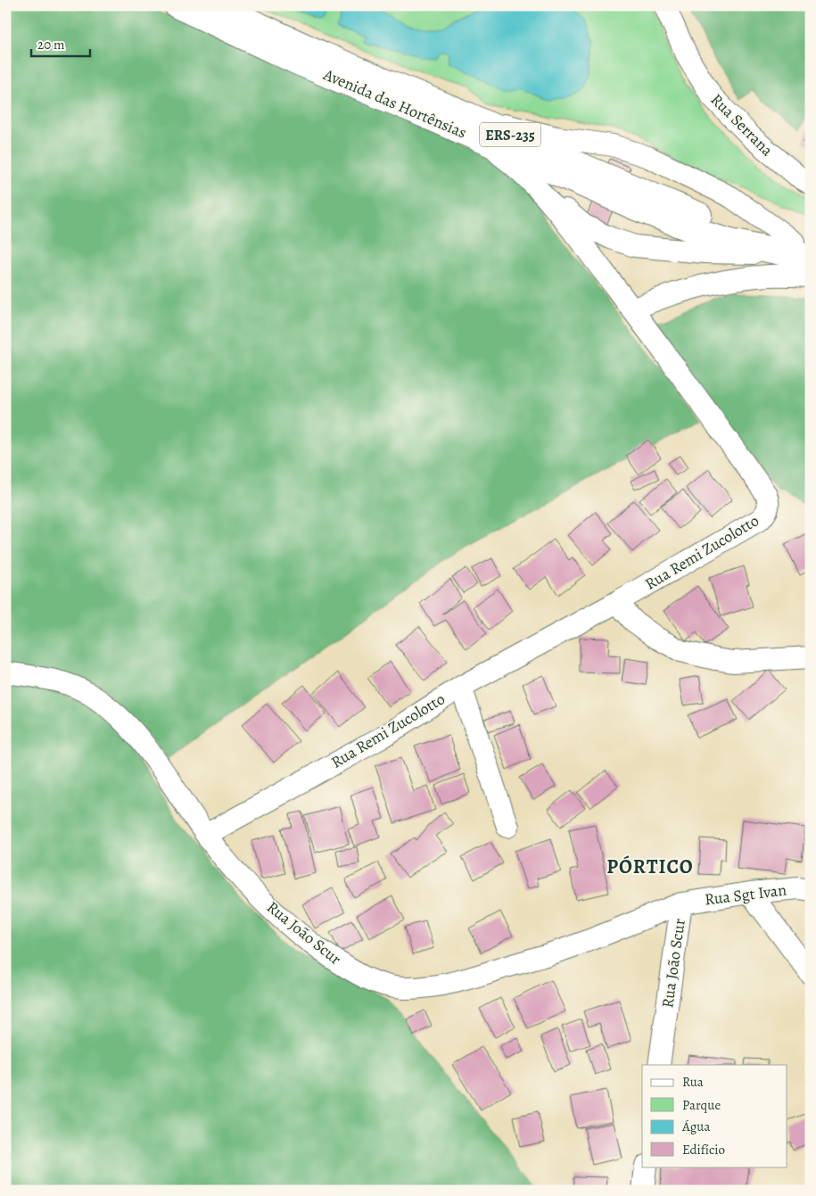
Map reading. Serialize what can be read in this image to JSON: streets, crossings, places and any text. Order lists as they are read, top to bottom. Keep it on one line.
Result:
{"streets":{"main road":["Avenida das Hortênsias","ERS-235"],"street":["Rua Serrana","Rua Remi Zucolotto","Rua Sgt Ivan","Rua João Scur"]},"crossings":[["Avenida das Hortênsias","Rua Remi Zucolotto"],["Rua Remi Zucolotto","Rua João Scur"],["Rua Sgt Ivan","Rua João Scur"]],"districts":["PÓRTICO"],"legend":["Rua","Parque","Água","Edifício"],"scale_bar":"20 m"}
